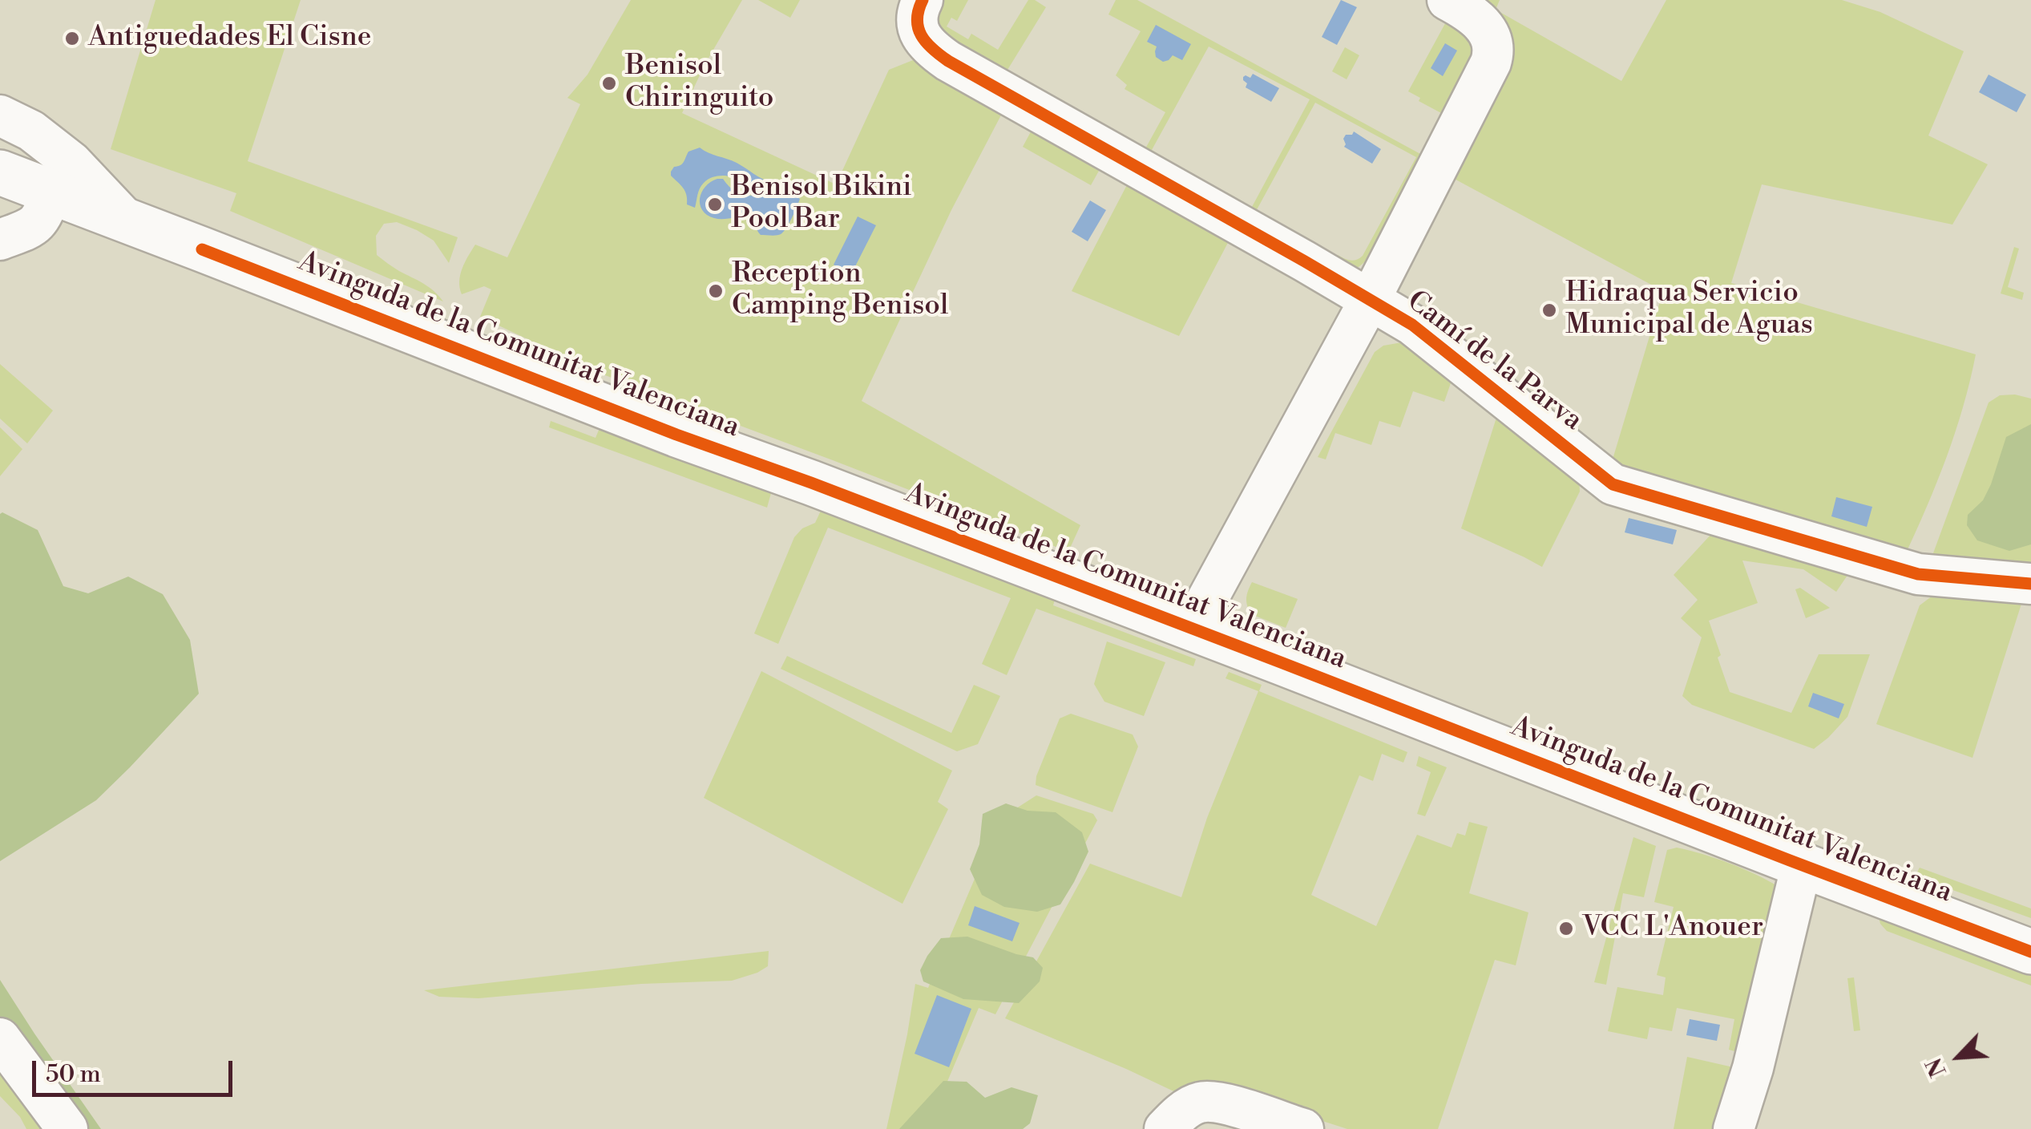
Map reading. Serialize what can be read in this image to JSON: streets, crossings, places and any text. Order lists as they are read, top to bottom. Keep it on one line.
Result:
{"streets":{"main road":["Avinguda de la Comunitat Valenciana"],"street":["Camí de la Parva"]},"crossings":[["Avinguda de la Comunitat Valenciana","Camí de la Parva"]],"places":["Antiguedades El Cisne","Benisol Chiringuito","Benisol Bikini Pool Bar","Reception Camping Benisol","Hidraqua Servicio Municipal de Aguas","VCC L'Anouer"],"scale_bar":"50 m","north":"bottom left"}
